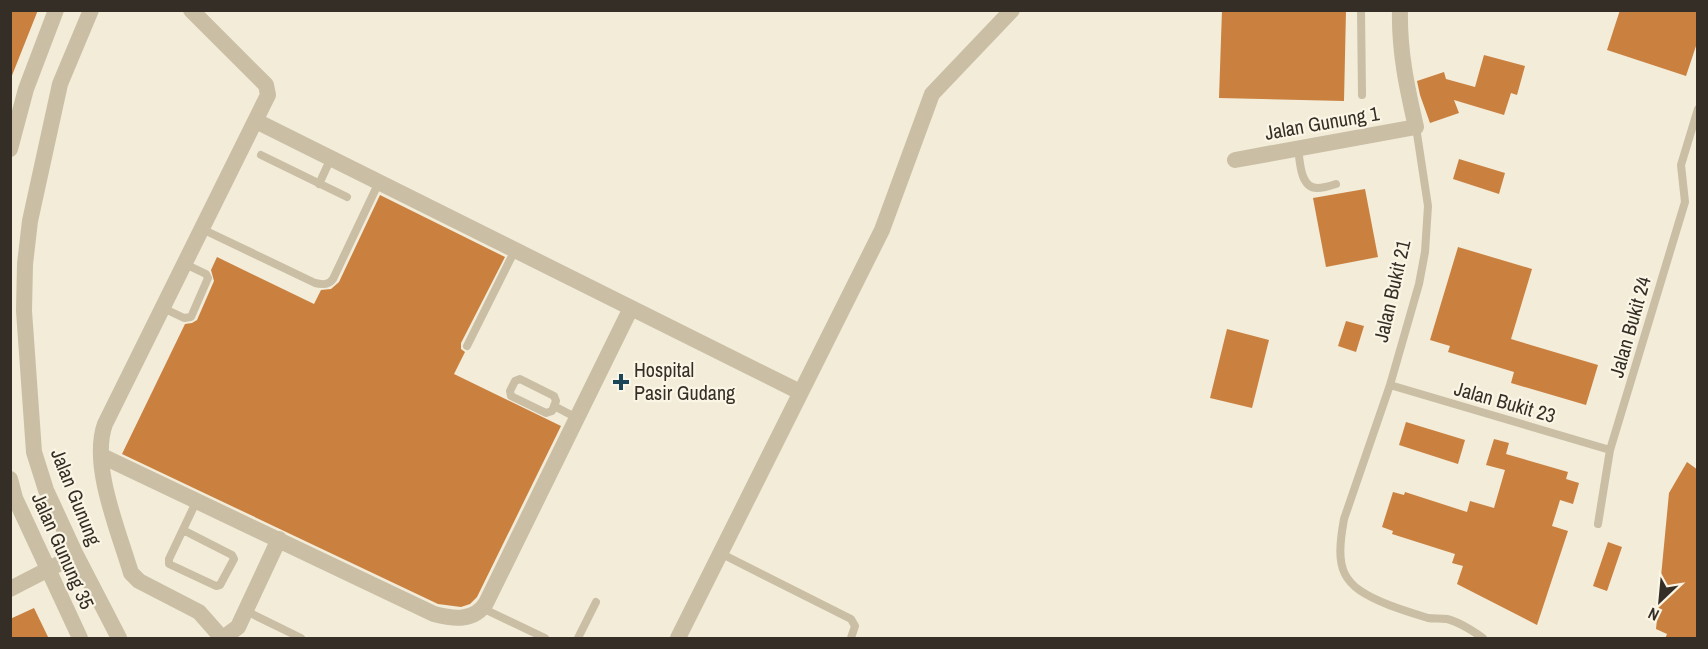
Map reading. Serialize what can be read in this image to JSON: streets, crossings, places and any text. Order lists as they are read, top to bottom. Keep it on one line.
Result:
{"streets":{"street":["Jalan Gunung 1","Jalan Bukit 21","Jalan Gunung","Jalan Gunung 35"],"lane":["Jalan Bukit 24","Jalan Bukit 23"]},"crossings":[["Jalan Gunung 1","Jalan Bukit 21"],["Jalan Bukit 21","Jalan Bukit 23"],["Jalan Bukit 24","Jalan Bukit 23"]],"places":{"health":["Hospital Pasir Gudang"]},"north":"bottom left"}
